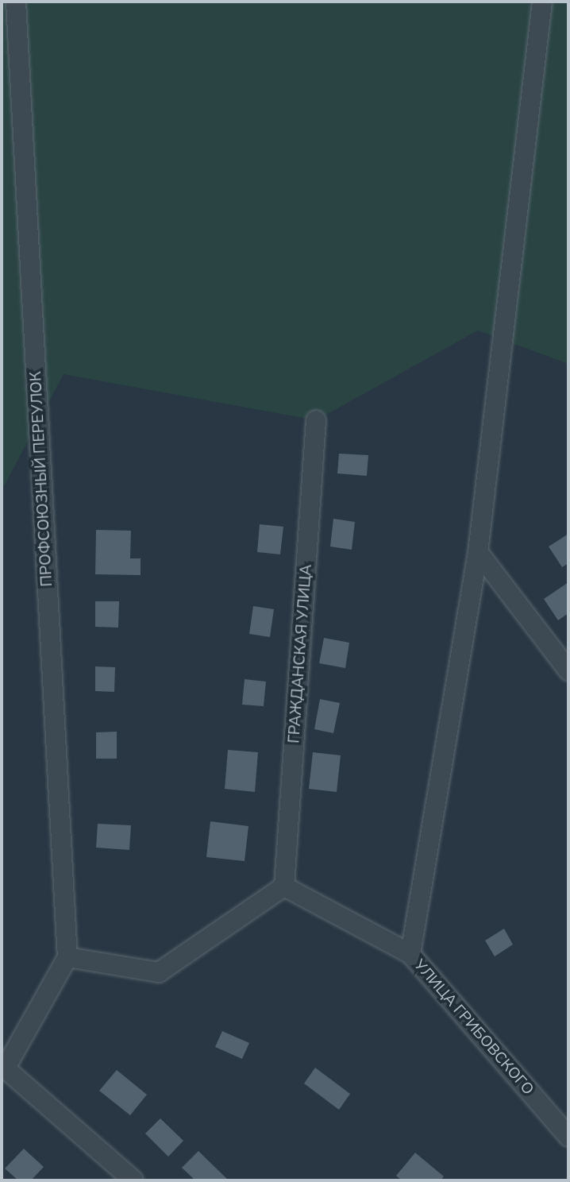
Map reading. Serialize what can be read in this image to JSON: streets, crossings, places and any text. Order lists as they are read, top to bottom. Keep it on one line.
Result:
{"streets":{"street":["ПРОФСОЮЗНЫЙ ПЕРЕУЛОК","ГРАЖДАНСКАЯ УЛИЦА","УЛИЦА ГРИБОВСКОГО"]},"crossings":[["ГРАЖДАНСКАЯ УЛИЦА","УЛИЦА ГРИБОВСКОГО"]]}
